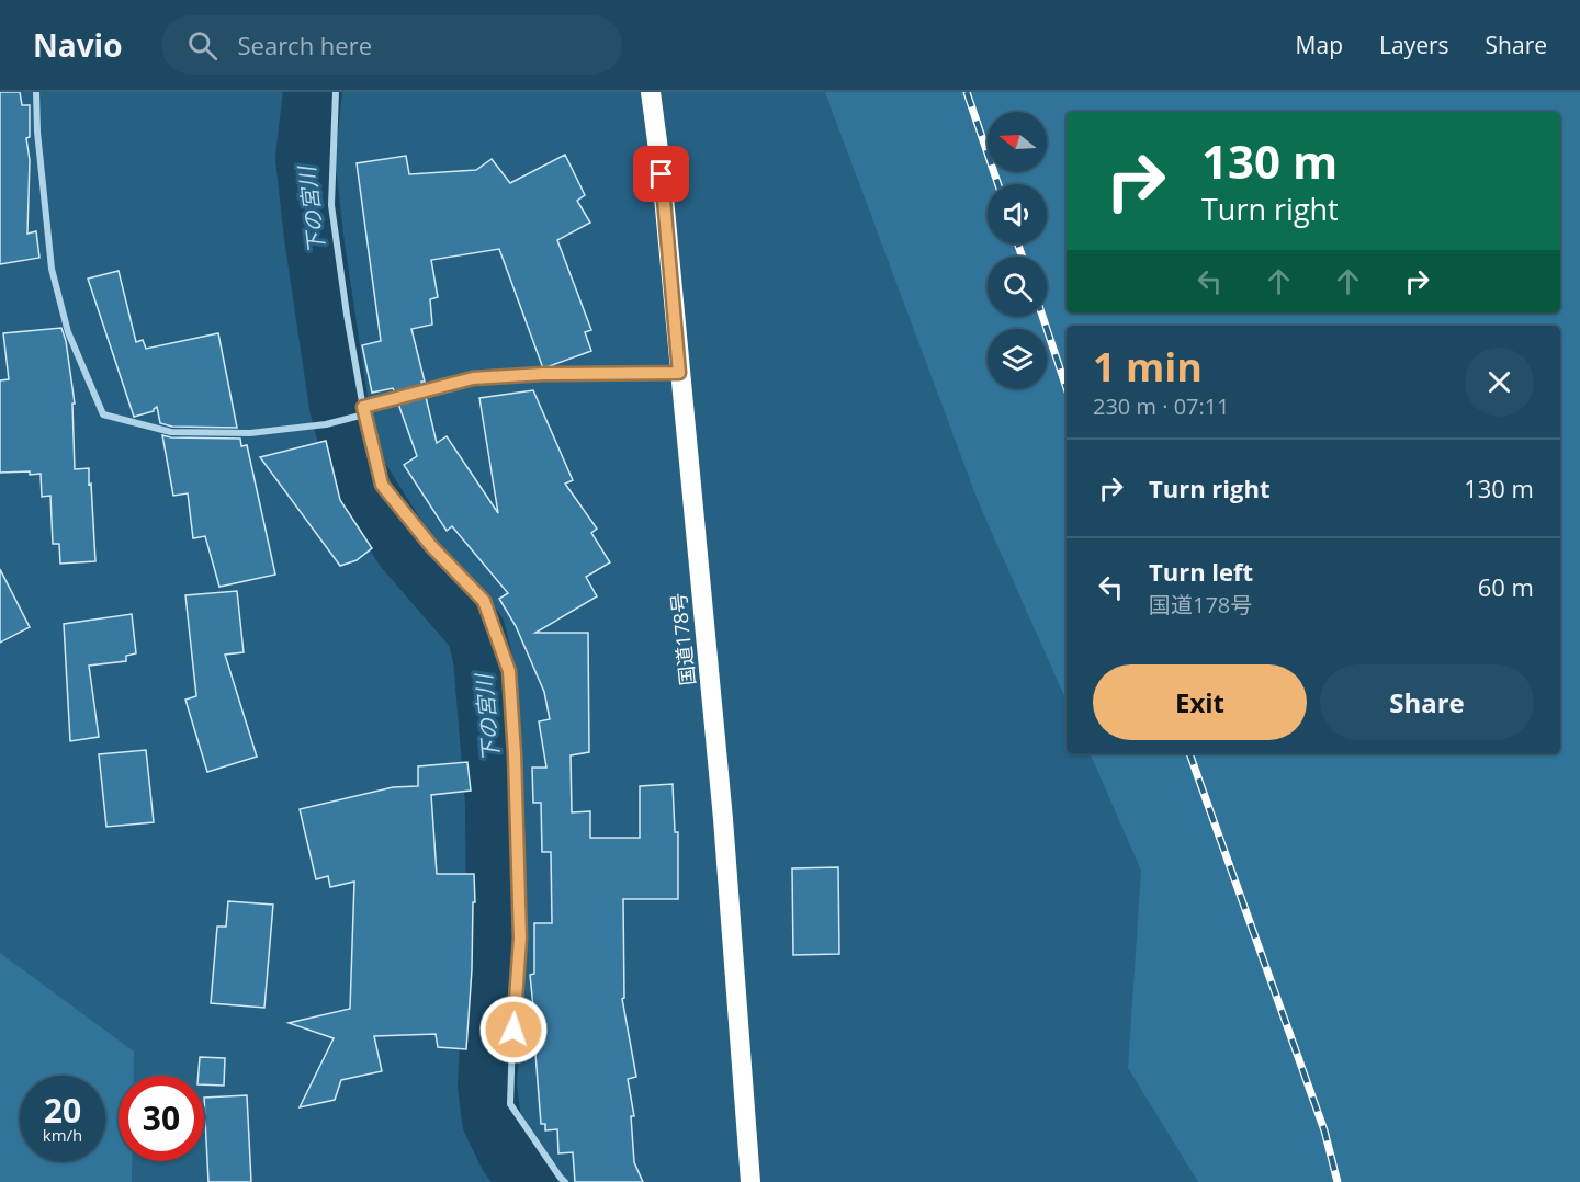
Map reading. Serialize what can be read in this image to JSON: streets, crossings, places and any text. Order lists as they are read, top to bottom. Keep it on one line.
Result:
{"streets":{"highway":["国道178号"]},"water":["下の宮川"],"north":"left","page":{"header":"Navio","search":"Search here","nav":["Map","Layers","Share"],"turn":["130 m","Turn right"],"heading":["1 min","230 m · 07:11"],"list":[{"name":"Turn right","value":"130 m"},{"name":"Turn left","note":"国道178号","value":"60 m"}],"buttons":["Exit","Share"],"speed":"20 km/h","limit":"30"}}
